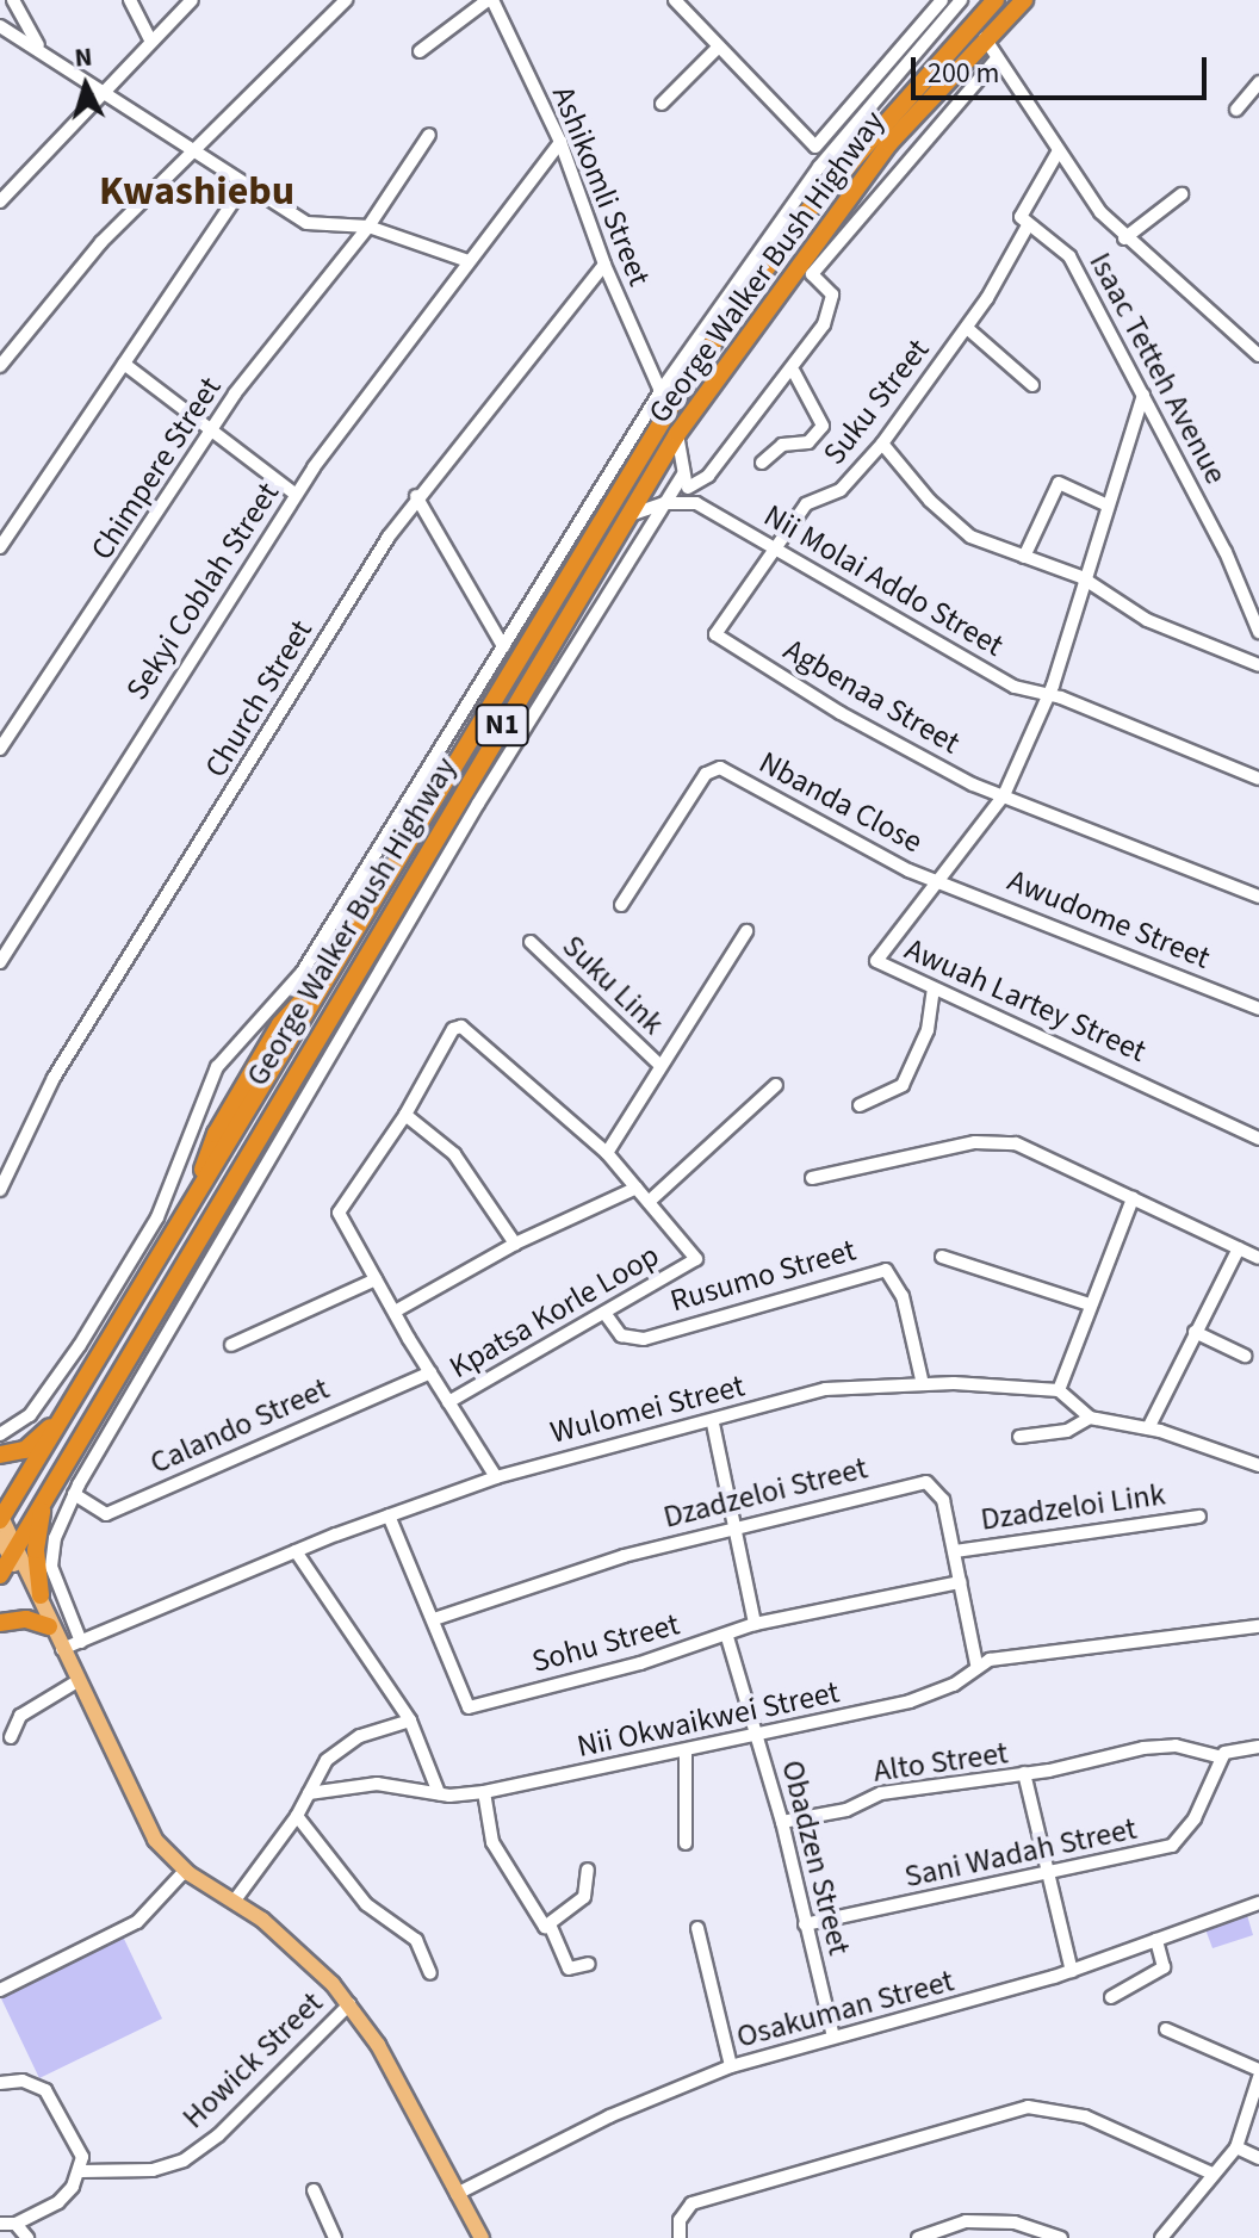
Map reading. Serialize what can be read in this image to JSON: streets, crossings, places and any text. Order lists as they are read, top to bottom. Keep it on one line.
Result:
{"streets":{"highway":["George Walker Bush Highway","N1"],"street":["Ashikomli Street","Isaac Tetteh Avenue","Suku Street","Chimpere Street","Nii Molai Addo Street","Sekyi Coblah Street","Agbenaa Street","Church Street","Nbanda Close","Awudome Street","Suku Link","Awuah Lartey Street","Rusumo Street","Kpatsa Korle Loop","Wulomei Street","Calando Street","Dzadzeloi Street","Dzadzeloi Link","Sohu Street","Nii Okwaikwei Street","Alto Street","Sani Wadah Street","Obadzen Street","Osakuman Street","Howick Street"]},"crossings":[["Ashikomli Street","Sekyi Coblah Street"],["Ashikomli Street","Church Street"],["George Walker Bush Highway","Nii Molai Addo Street"],["Isaac Tetteh Avenue","Suku Street"],["Isaac Tetteh Avenue","Awuah Lartey Street"],["Suku Street","Nii Molai Addo Street"],["Suku Street","Agbenaa Street"],["Nii Molai Addo Street","Awuah Lartey Street"],["Agbenaa Street","Awuah Lartey Street"],["Nbanda Close","Awudome Street"],["Nbanda Close","Awuah Lartey Street"],["Awudome Street","Awuah Lartey Street"],["Rusumo Street","Kpatsa Korle Loop"],["Rusumo Street","Wulomei Street"],["Wulomei Street","Sohu Street"],["Dzadzeloi Street","Dzadzeloi Link"],["Dzadzeloi Street","Sohu Street"],["Dzadzeloi Street","Nii Okwaikwei Street"],["Sohu Street","Obadzen Street"],["Nii Okwaikwei Street","Obadzen Street"],["Alto Street","Sani Wadah Street"],["Alto Street","Obadzen Street"],["Alto Street","Osakuman Street"],["Sani Wadah Street","Obadzen Street"],["Obadzen Street","Osakuman Street"]],"districts":["Kwashiebu"],"scale_bar":"200 m","north":"top"}
